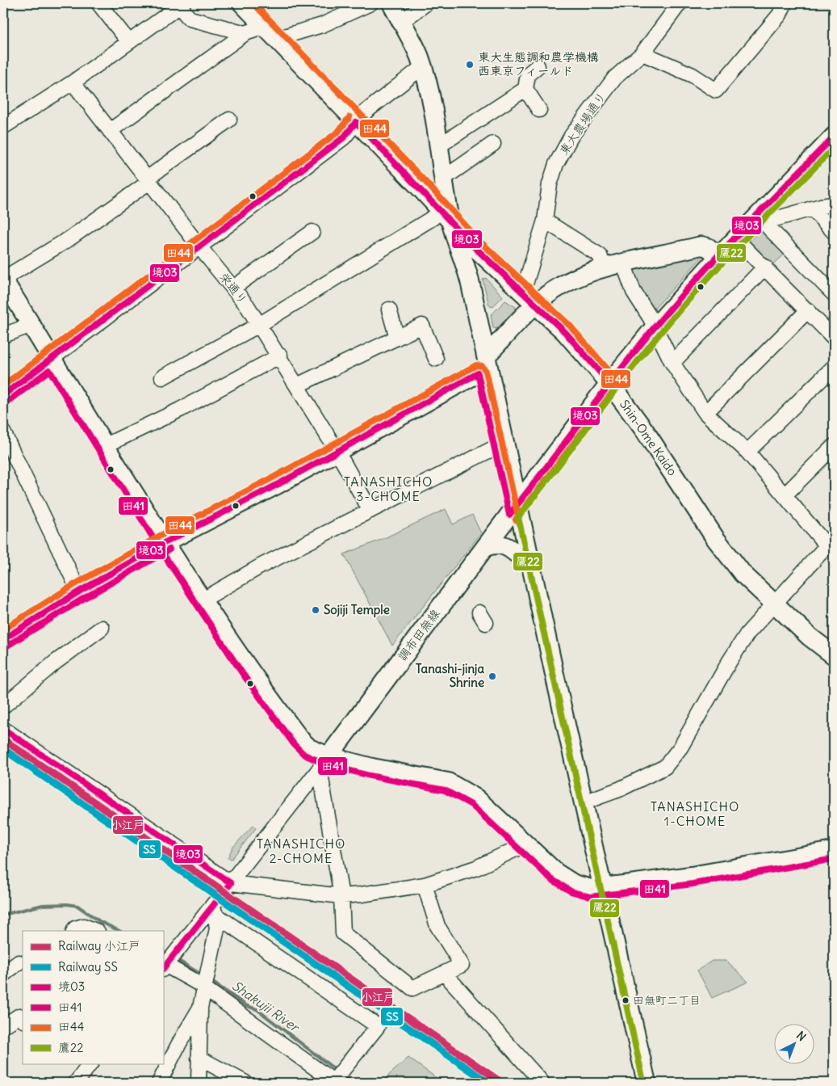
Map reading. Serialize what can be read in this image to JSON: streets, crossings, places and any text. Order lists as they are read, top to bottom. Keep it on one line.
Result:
{"streets":{"main road":["Shin-Ome Kaido","調布田無線"],"street":["東大農場通り","栄通り"]},"crossings":[["東大農場通り","Shin-Ome Kaido"],["Shin-Ome Kaido","調布田無線"]],"districts":["TANASHICHO 3-CHOME","TANASHICHO 1-CHOME","TANASHICHO 2-CHOME"],"water":["Shakujii River"],"places":["東大生態調和農学機構 西東京フィールド","Sojiji Temple","Tanashi-jinja Shrine","田無町二丁目"],"lines":["transit line 田44","transit line 境03","transit line 鷹22","transit line 田41","rail line 小江戸","rail line SS"],"legend":["Railway 小江戸","Railway SS","境03","田41","田44","鷹22"],"north":"top right"}
